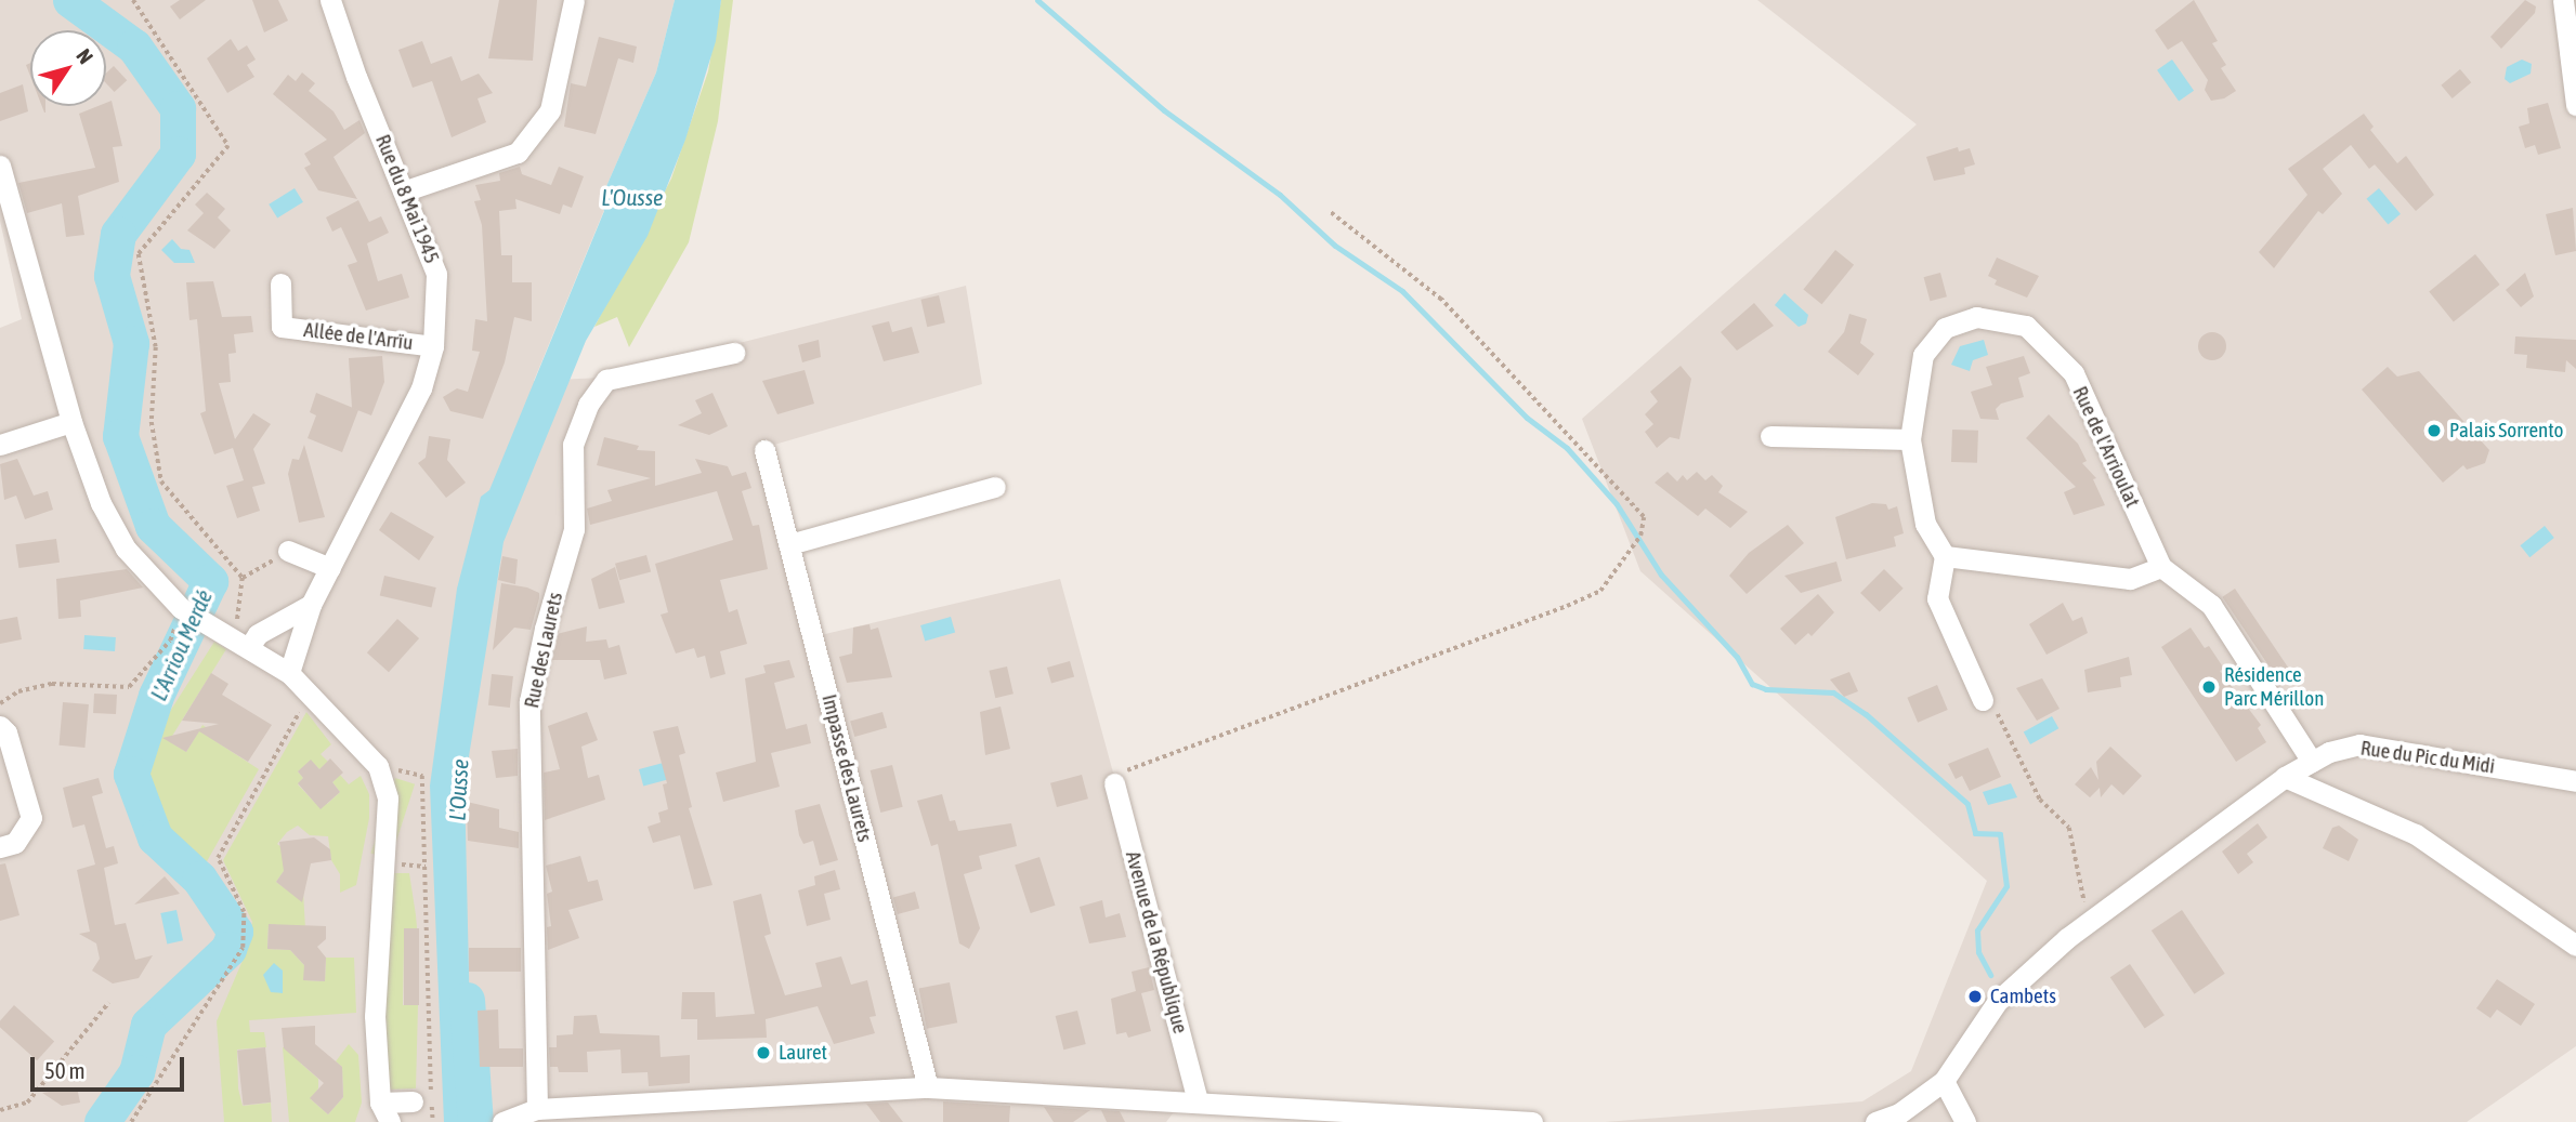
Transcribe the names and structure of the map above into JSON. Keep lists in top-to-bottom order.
{
  "streets": {
    "street": [
      "Rue du 8 Mai 1945",
      "Allée de l'Arrïu",
      "Rue de l'Arrioulat",
      "Rue des Laurets",
      "Rue du Pic du Midi",
      "Impasse des Laurets",
      "Avenue de la République"
    ]
  },
  "crossings": [
    ["Rue du 8 Mai 1945", "Allée de l'Arrïu"]
  ],
  "water": ["L'Ousse", "L'Arriou Merdé"],
  "places": [
    "Palais Sorrento",
    "Résidence Parc Mérillon",
    "Cambets",
    "Lauret"
  ],
  "scale_bar": "50 m",
  "north": "top right"
}
